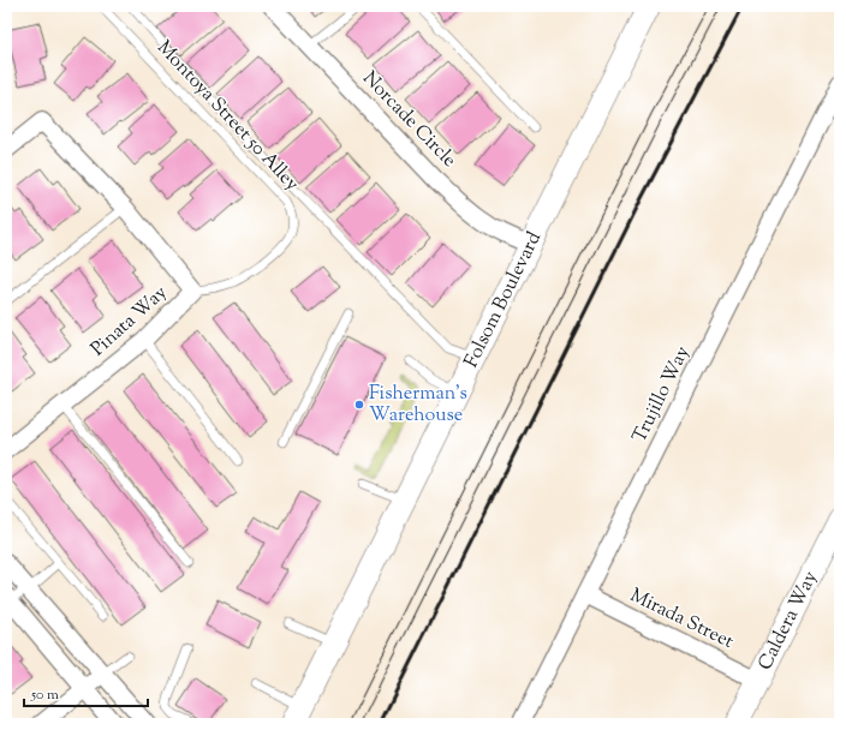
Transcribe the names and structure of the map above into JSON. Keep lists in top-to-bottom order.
{
  "streets": {
    "main road": ["Folsom Boulevard", "Caldera Way"],
    "street": [
      "Norcade Circle",
      "Pinata Way",
      "Trujillo Way",
      "Mirada Street"
    ],
    "lane": ["Montoya Street 50 Alley"]
  },
  "crossings": [
    ["Montoya Street 50 Alley", "Pinata Way"],
    ["Norcade Circle", "Folsom Boulevard"],
    ["Trujillo Way", "Mirada Street"],
    ["Mirada Street", "Caldera Way"]
  ],
  "places": ["Fisherman's Warehouse"],
  "scale_bar": "50 m"
}
